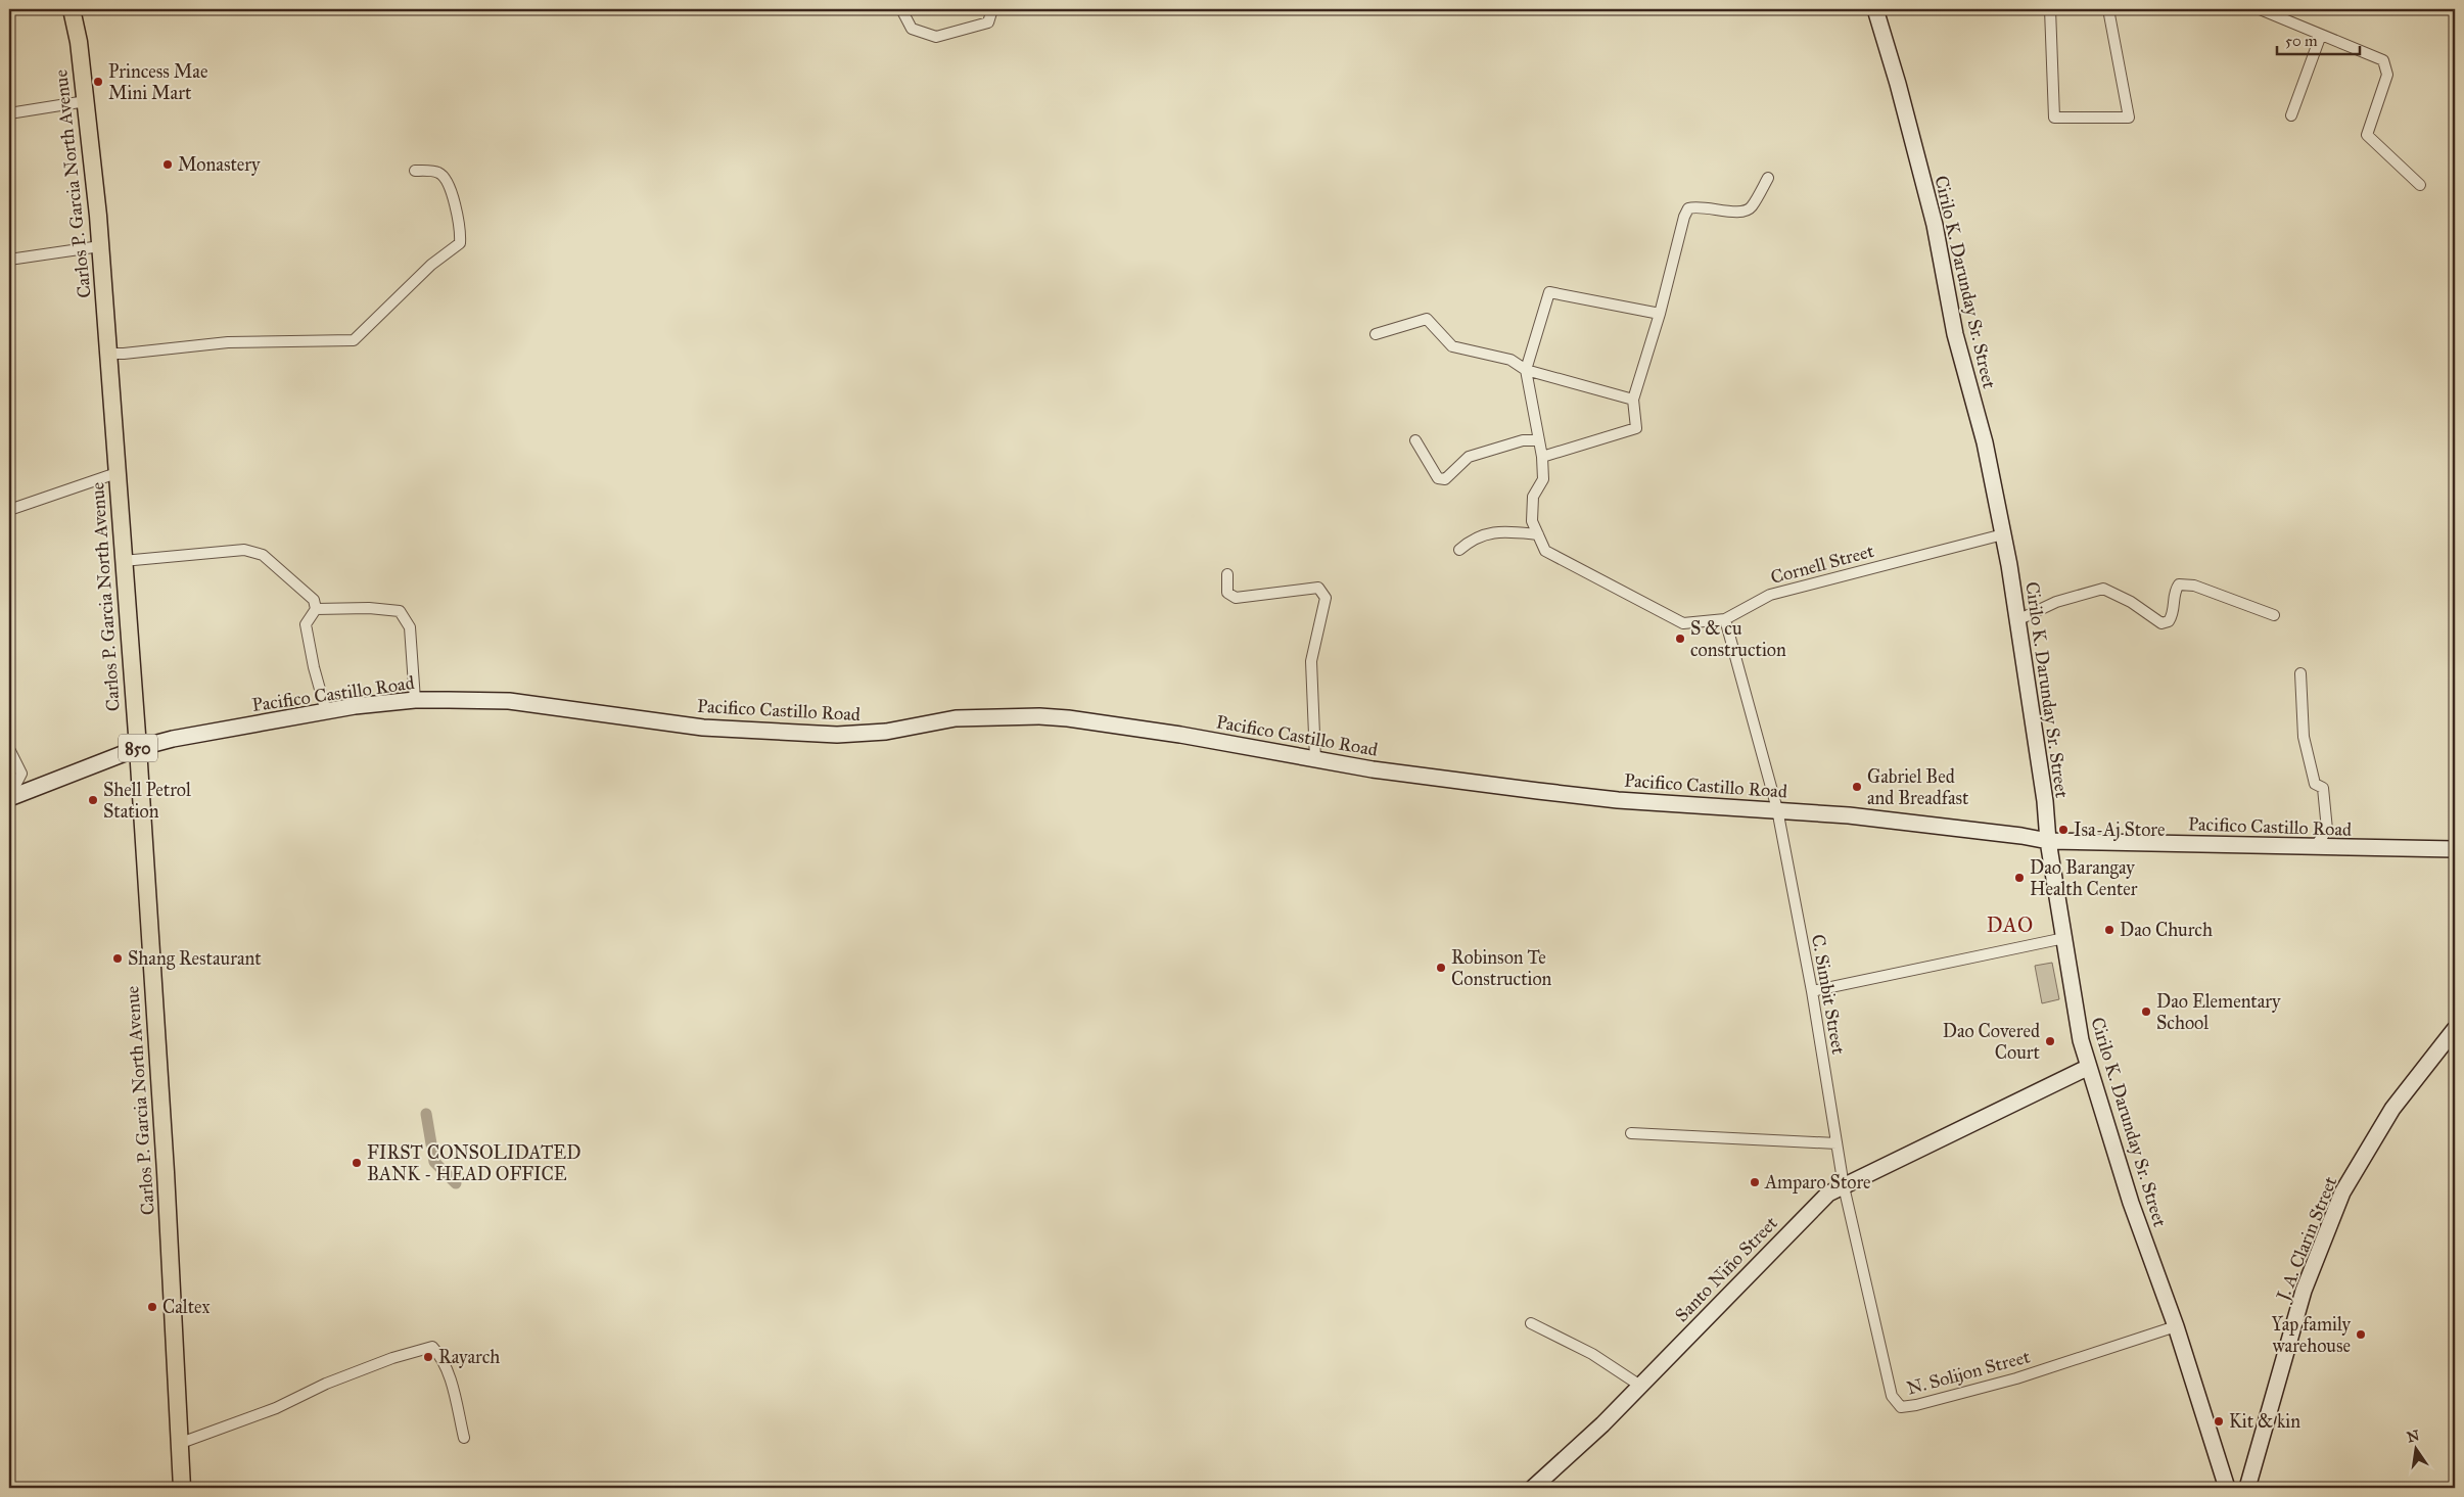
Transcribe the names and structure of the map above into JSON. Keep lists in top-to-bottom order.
{
  "streets": {
    "main road": [
      "Carlos P. Garcia North Avenue",
      "Cirilo K. Darunday Sr. Street",
      "Pacifico Castillo Road",
      "850",
      "J. A. Clarin Street",
      "Santo Niño Street"
    ],
    "street": ["Cornell Street", "C. Simbit Street", "N. Solijon Street"]
  },
  "crossings": [
    ["Carlos P. Garcia North Avenue", "Pacifico Castillo Road"],
    ["Cirilo K. Darunday Sr. Street", "Cornell Street"],
    ["Cirilo K. Darunday Sr. Street", "Pacifico Castillo Road"],
    ["Cirilo K. Darunday Sr. Street", "Santo Niño Street"],
    ["Cirilo K. Darunday Sr. Street", "N. Solijon Street"],
    ["Pacifico Castillo Road", "C. Simbit Street"],
    ["C. Simbit Street", "Santo Niño Street"],
    ["C. Simbit Street", "N. Solijon Street"],
    ["Santo Niño Street", "N. Solijon Street"]
  ],
  "districts": ["DAO"],
  "places": [
    "Princess Mae Mini Mart",
    "Monastery",
    "S & cu construction",
    "Gabriel Bed and Breadfast",
    "Shell Petrol Station",
    "Isa-Aj Store",
    "Dao Barangay Health Center",
    "Dao Church",
    "Shang Restaurant",
    "Robinson Te Construction",
    "Dao Elementary School",
    "Dao Covered Court",
    "FIRST CONSOLIDATED BANK - HEAD OFFICE",
    "Amparo Store",
    "Caltex",
    "Yap family warehouse",
    "Rayarch",
    "Kit & kin"
  ],
  "scale_bar": "50 m",
  "north": "top"
}
